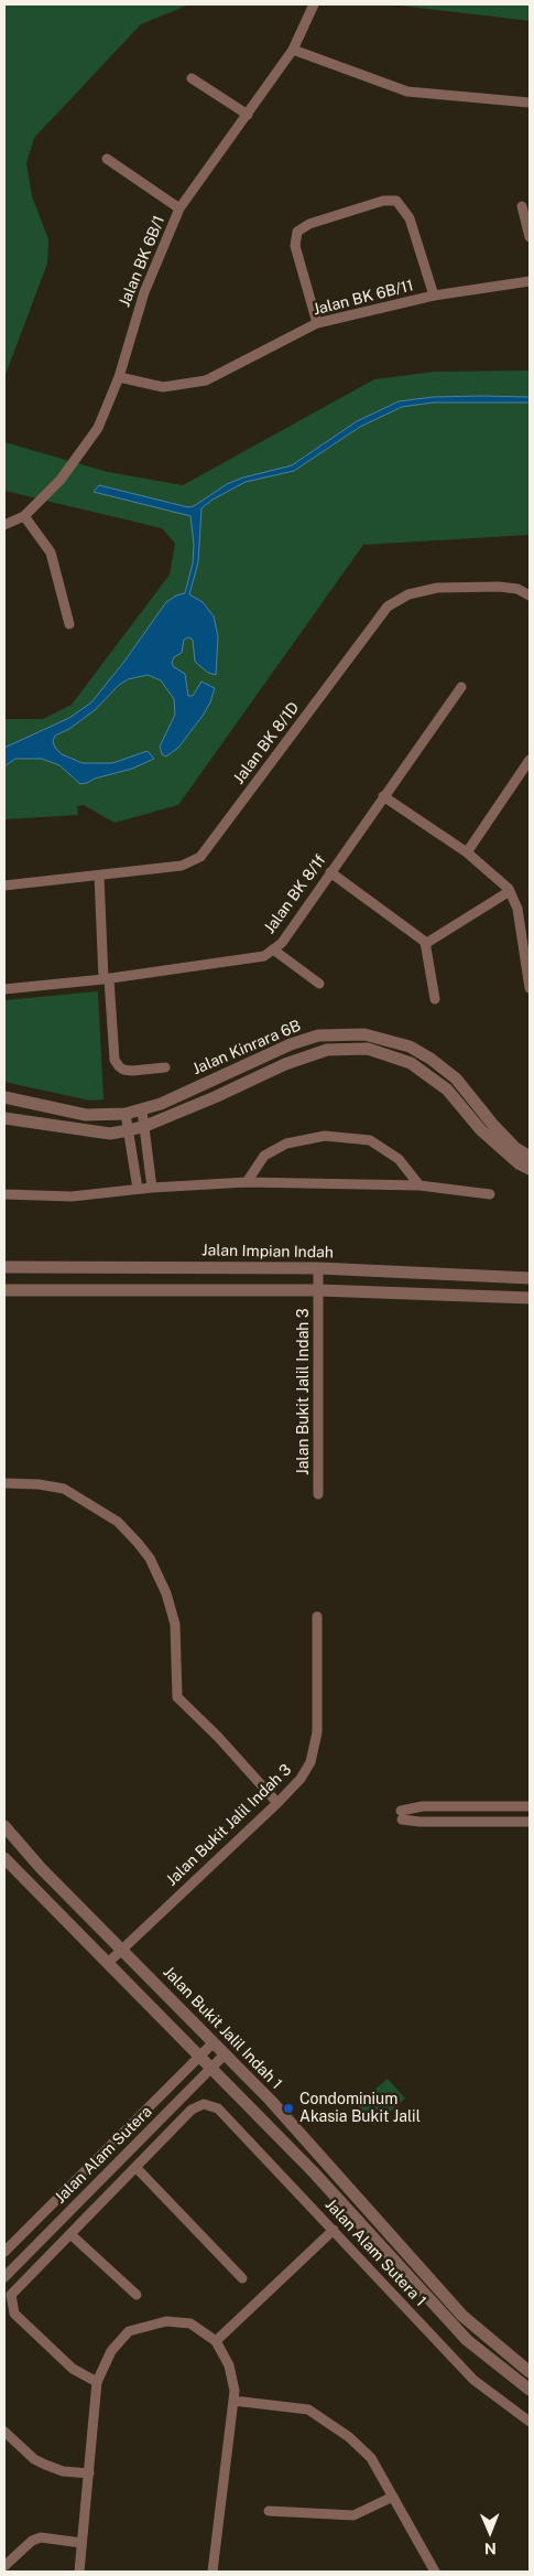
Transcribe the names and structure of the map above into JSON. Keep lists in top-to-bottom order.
{
  "streets": {
    "street": [
      "Jalan BK 6B/1",
      "Jalan BK 6B/11",
      "Jalan BK 8/1D",
      "Jalan BK 8/1f",
      "Jalan Kinrara 6B",
      "Jalan Impian Indah",
      "Jalan Bukit Jalil Indah 3",
      "Jalan Bukit Jalil Indah 1",
      "Jalan Alam Sutera",
      "Jalan Alam Sutera 1"
    ]
  },
  "crossings": [
    ["Jalan BK 6B/1", "Jalan BK 6B/11"],
    ["Jalan Impian Indah", "Jalan Bukit Jalil Indah 3"],
    ["Jalan Bukit Jalil Indah 3", "Jalan Bukit Jalil Indah 1"],
    ["Jalan Bukit Jalil Indah 1", "Jalan Alam Sutera"]
  ],
  "places": ["Condominium Akasia Bukit Jalil"],
  "north": "bottom"
}
